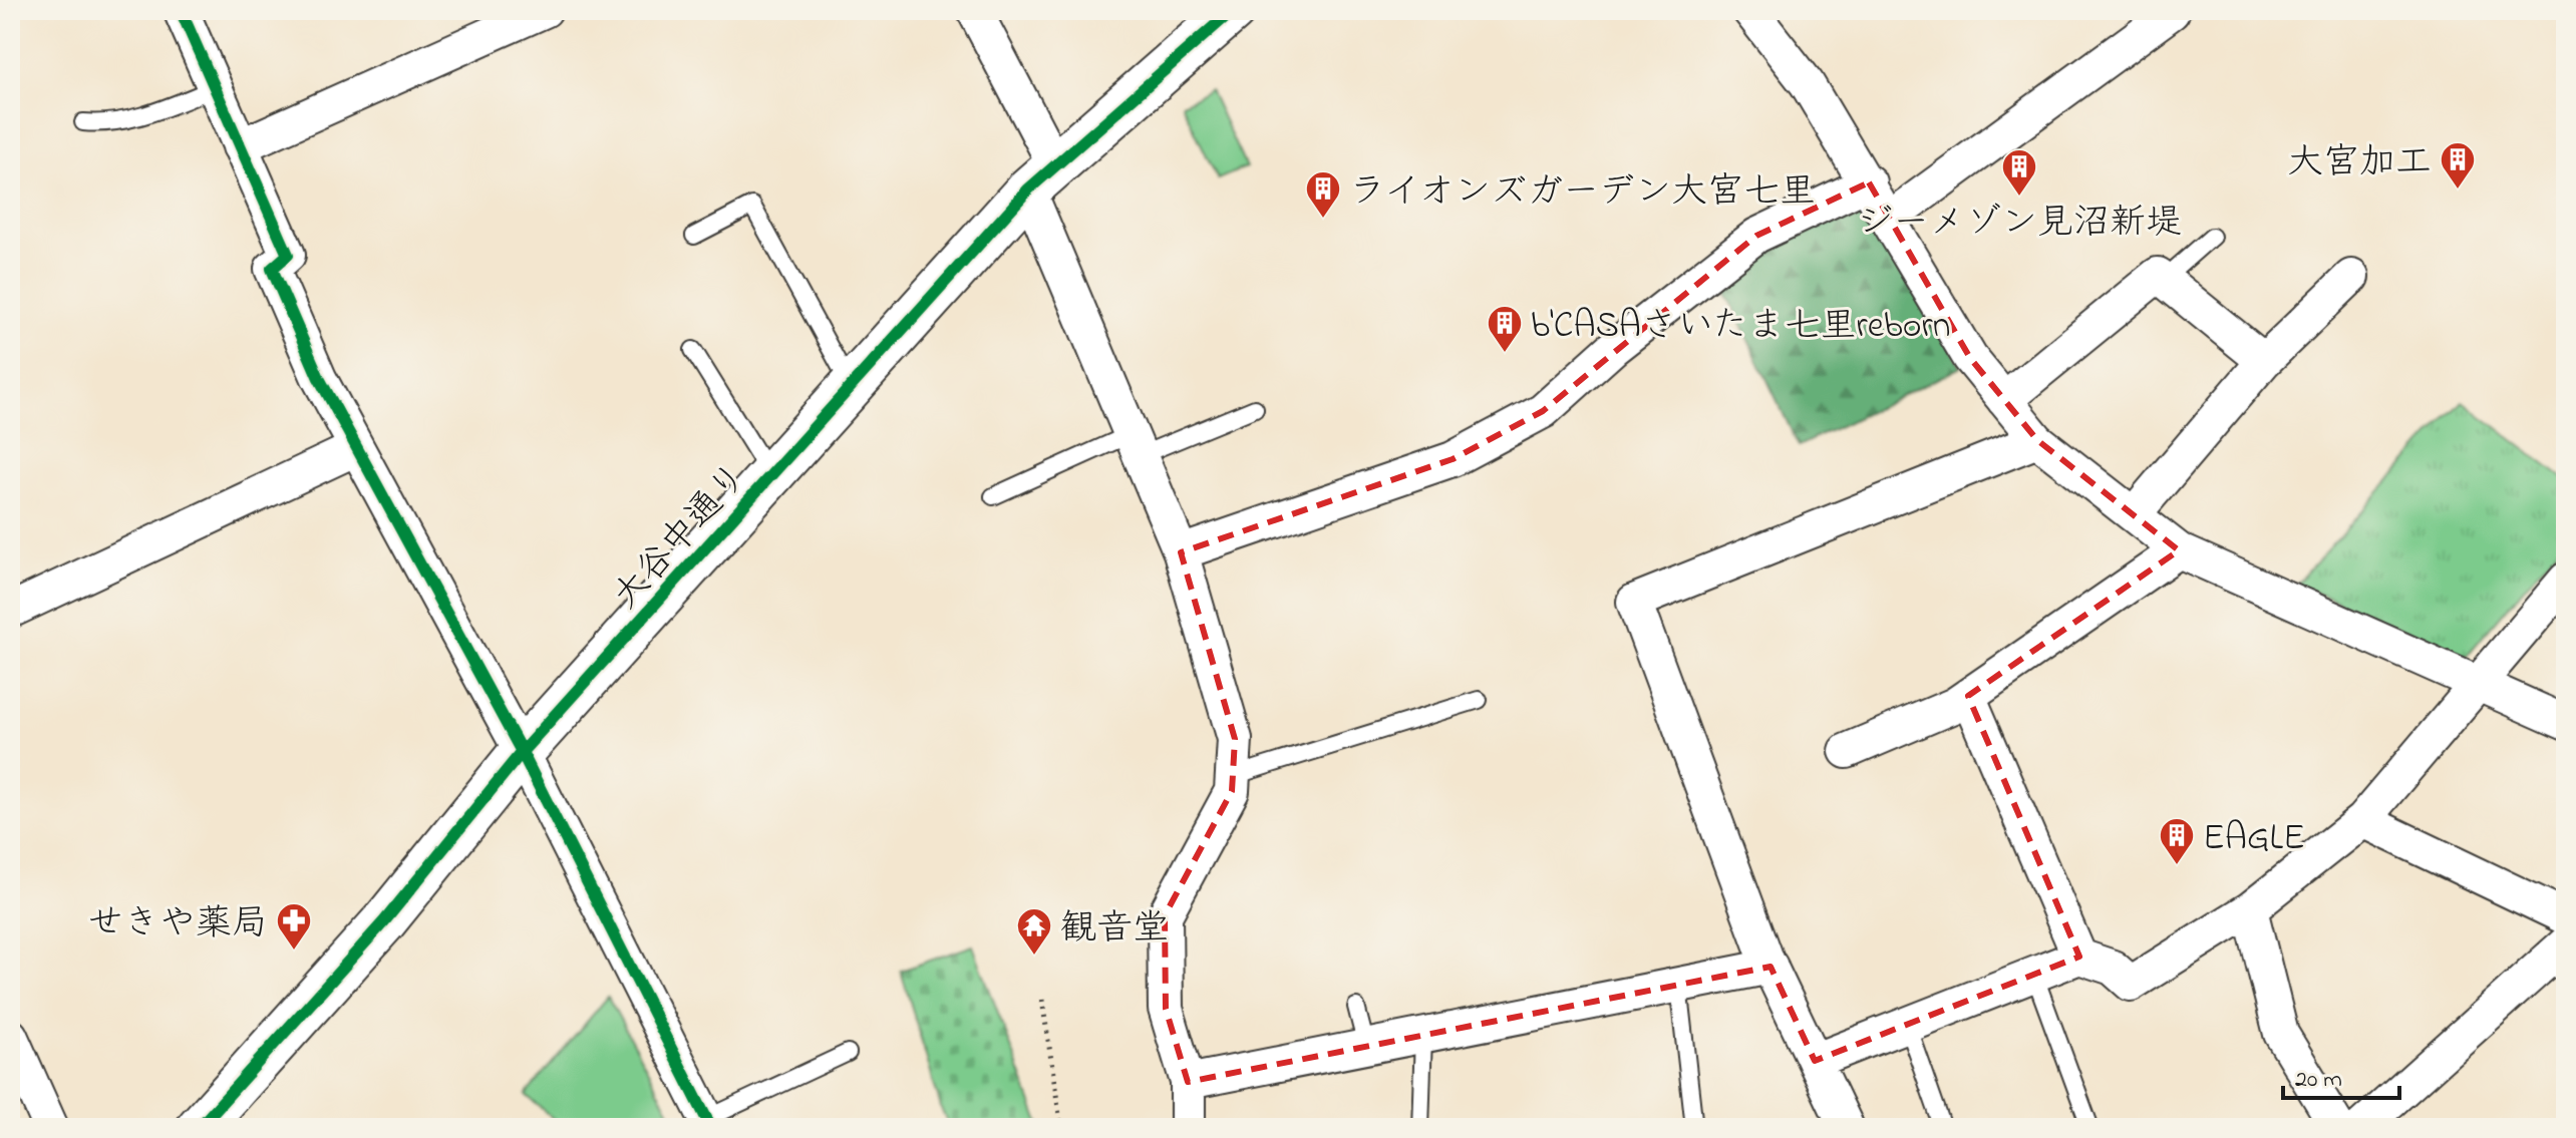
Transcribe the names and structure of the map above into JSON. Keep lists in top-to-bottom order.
{
  "streets": {
    "street": ["大谷中通り"]
  },
  "places": {
    "building": [
      "大宮加工",
      "ジーメゾン見沼新堤",
      "ライオンズガーデン大宮七里",
      "b'CASAさいたま七里reborn",
      "EAGLE"
    ],
    "pharmacy": ["せきや薬局"],
    "temple": ["観音堂"]
  },
  "scale_bar": "20 m"
}
